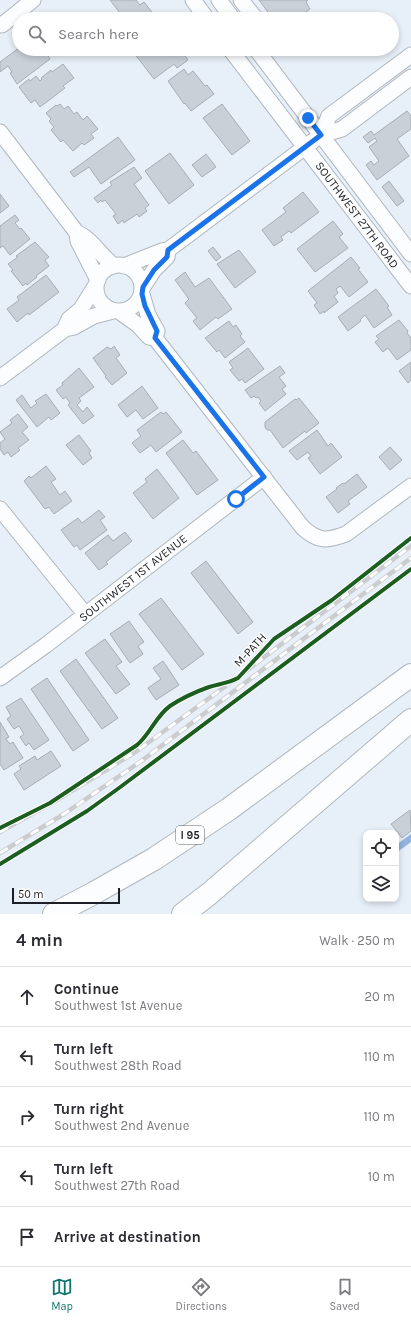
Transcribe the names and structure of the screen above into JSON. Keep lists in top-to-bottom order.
{
  "streets": {
    "highway": ["I 95"],
    "street": ["SOUTHWEST 27TH ROAD", "SOUTHWEST 1ST AVENUE"],
    "cycle path": ["M-PATH"]
  },
  "scale_bar": "50 m",
  "page": {
    "search": "Search here",
    "scale": "50 m",
    "heading": ["4 min", "Walk · 250 m"],
    "list": [
      ["Continue", "Southwest 1st Avenue", "20 m"],
      ["Turn left", "Southwest 28th Road", "110 m"],
      ["Turn right", "Southwest 2nd Avenue", "110 m"],
      ["Turn left", "Southwest 27th Road", "10 m"],
      "Arrive at destination"
    ],
    "nav": ["Map", "Directions", "Saved"]
  }
}
